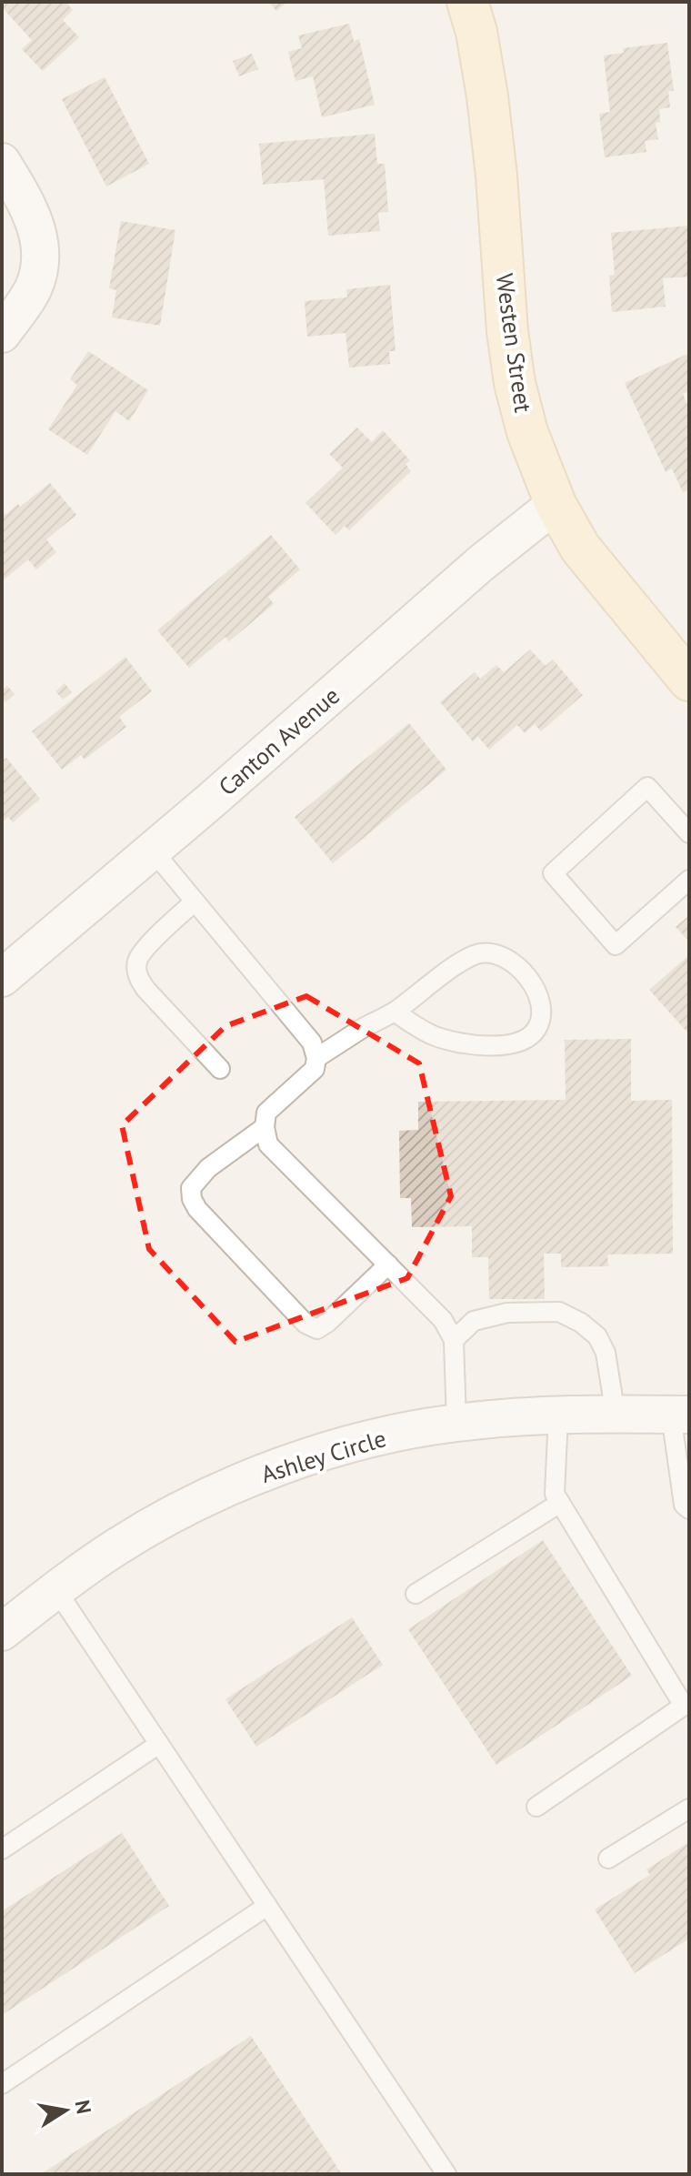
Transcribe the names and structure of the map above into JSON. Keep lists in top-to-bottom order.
{
  "streets": {
    "street": ["Westen Street", "Canton Avenue", "Ashley Circle"]
  },
  "crossings": [
    ["Westen Street", "Canton Avenue"]
  ],
  "north": "right"
}
